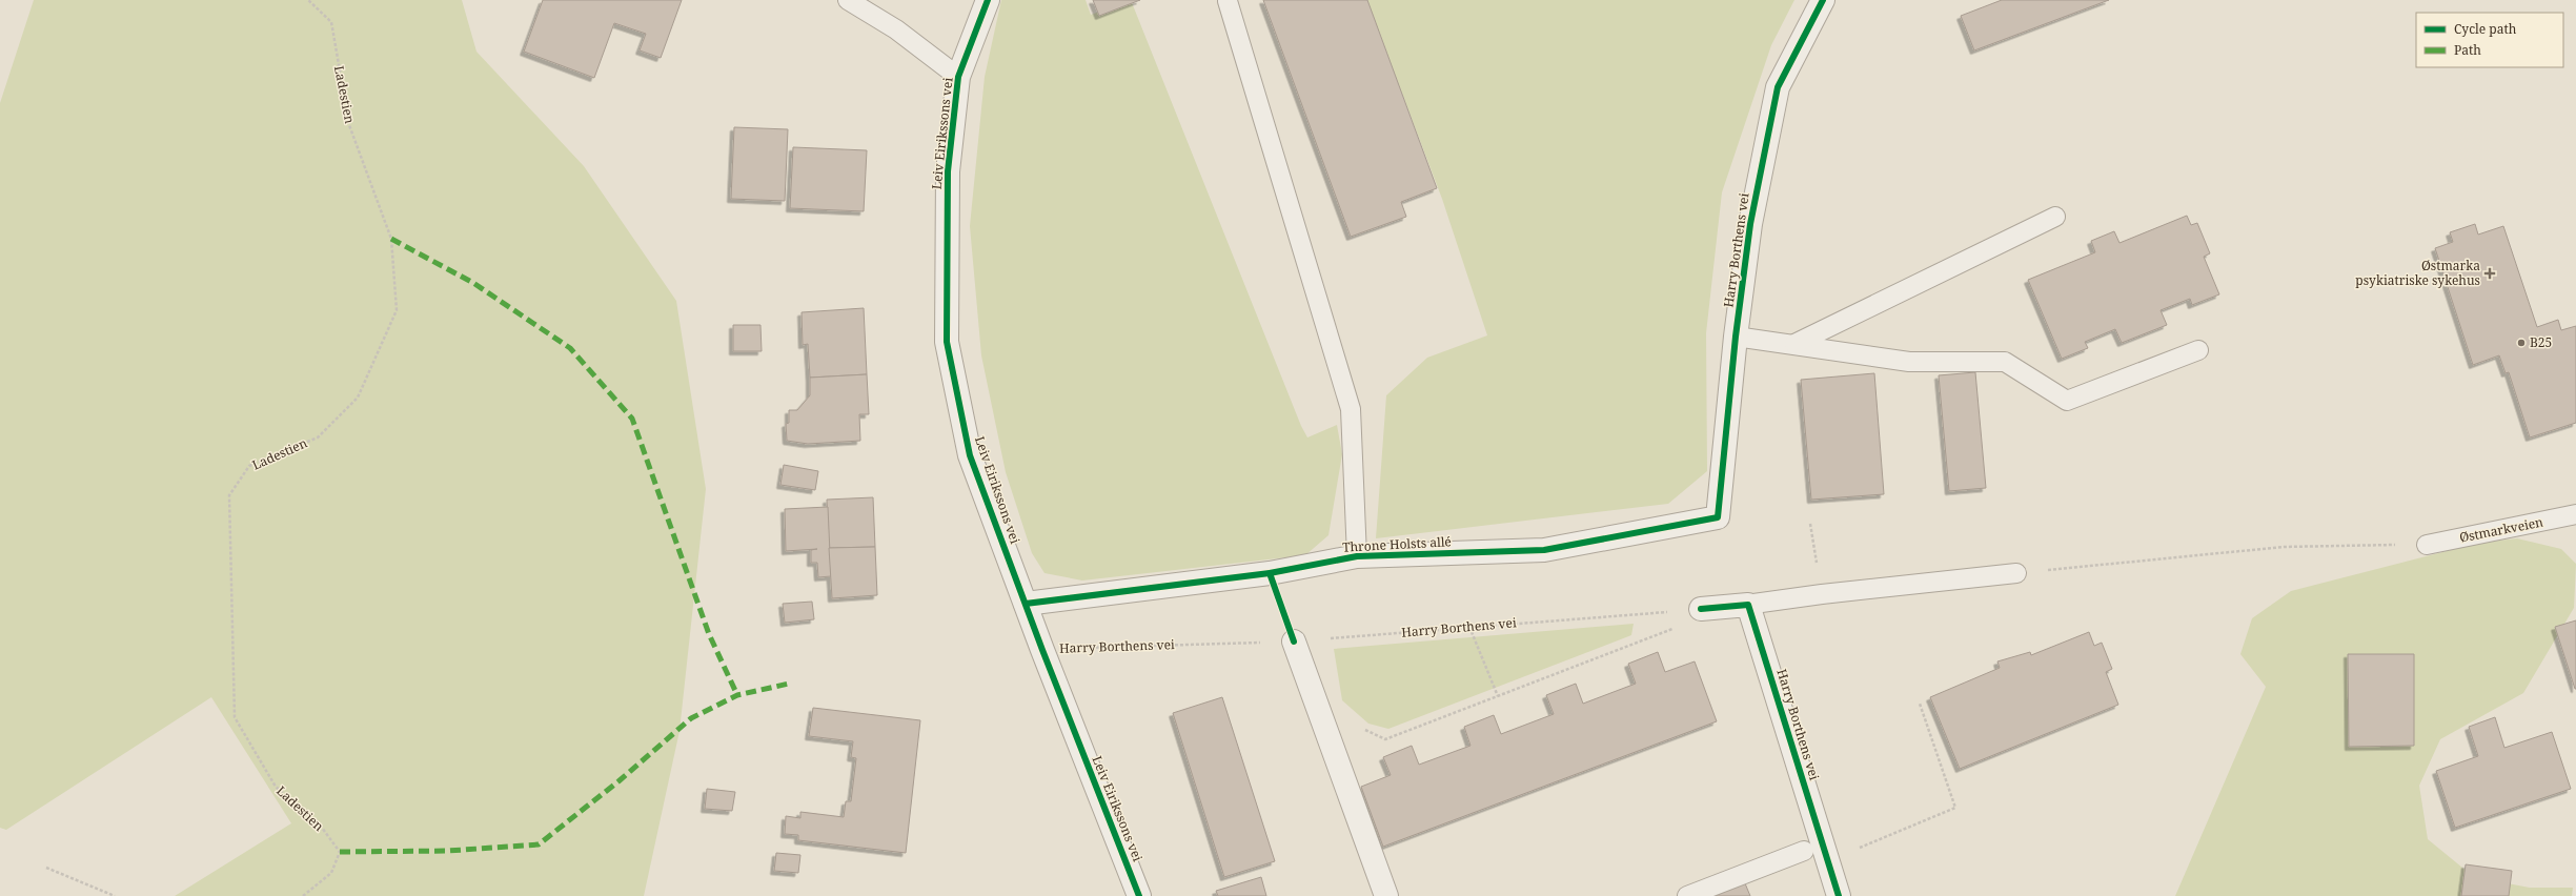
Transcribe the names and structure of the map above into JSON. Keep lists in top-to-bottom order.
{
  "streets": {
    "street": ["Leiv Eirikssons vei", "Harry Borthens vei", "Throne Holsts allé"],
    "lane": ["Østmarkveien"],
    "path": ["Ladestien"]
  },
  "crossings": [
    ["Leiv Eirikssons vei", "Harry Borthens vei"],
    ["Leiv Eirikssons vei", "Throne Holsts allé"],
    ["Harry Borthens vei", "Throne Holsts allé"]
  ],
  "places": {
    "health": ["Østmarka psykiatriske sykehus"],
    "other": ["B25"]
  },
  "legend": ["Cycle path", "Path"]
}
